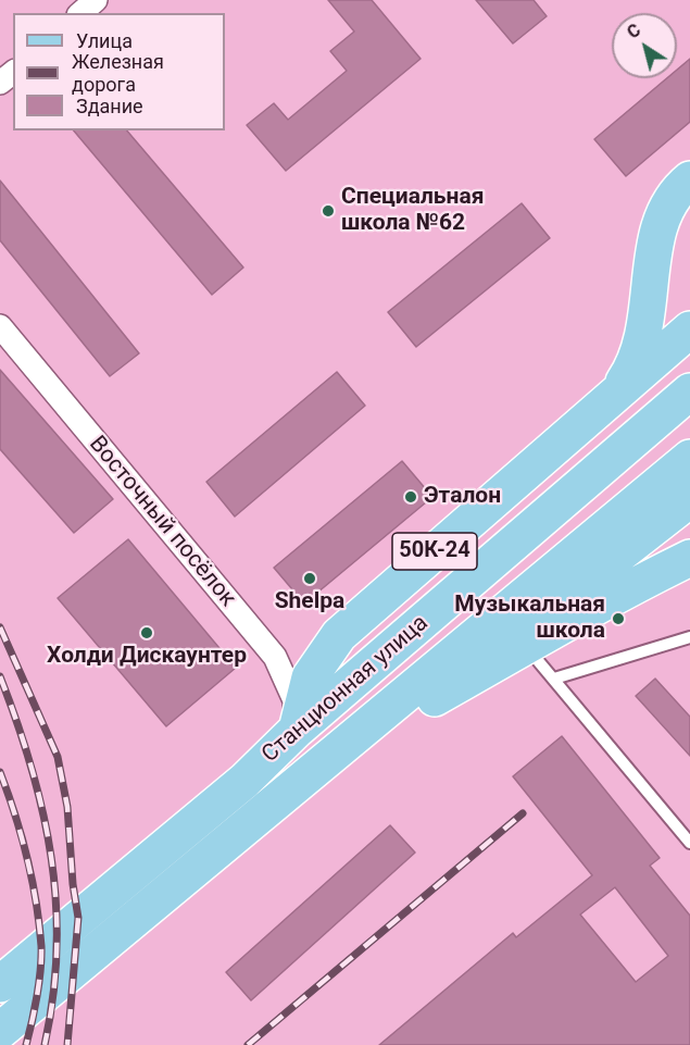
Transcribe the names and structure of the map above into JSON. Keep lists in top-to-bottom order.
{
  "streets": {
    "main road": ["50К-24", "Станционная улица"],
    "street": ["Восточный посёлок"]
  },
  "crossings": [
    ["Восточный посёлок", "50К-24"],
    ["Восточный посёлок", "Станционная улица"],
    ["50К-24", "Станционная улица"]
  ],
  "places": [
    "Специальная школа №62",
    "Эталон",
    "Shelpa",
    "Музыкальная школа",
    "Холди Дискаунтер"
  ],
  "legend": ["Улица", "Железная дорога", "Здание"],
  "north": "top left"
}
